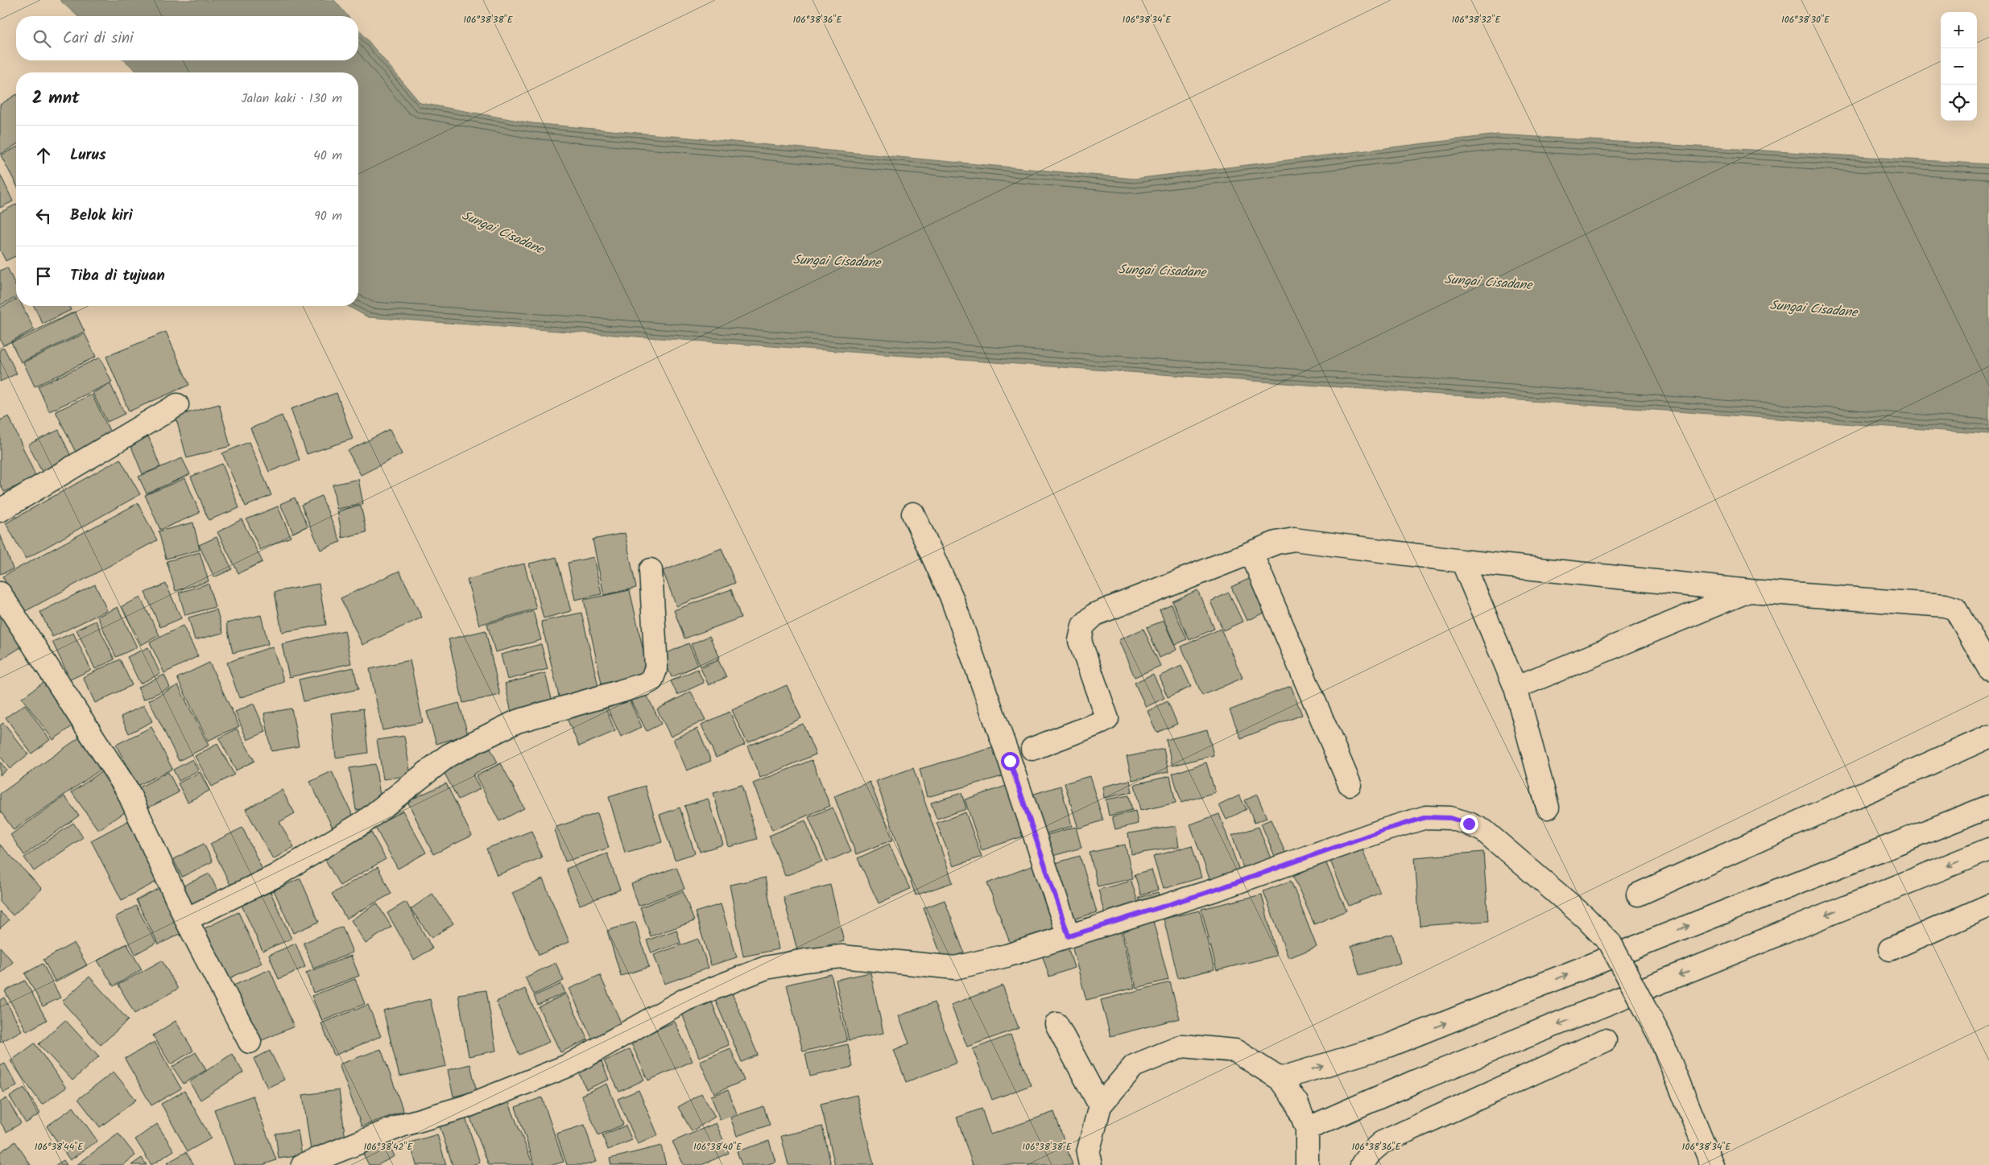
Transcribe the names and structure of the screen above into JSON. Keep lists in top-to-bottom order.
{
  "water": ["Sungai Cisadane"],
  "page": {
    "map_buttons": ["+", "−"],
    "search": "Cari di sini",
    "heading": ["2 mnt", "Jalan kaki · 130 m"],
    "list": [
      ["Lurus", "40 m"],
      ["Belok kiri", "90 m"],
      "Tiba di tujuan"
    ]
  },
  "coordinates": [
    "106°38'38\"E",
    "106°38'34\"E",
    "106°38'32\"E",
    "106°38'36\"E",
    "106°38'30\"E",
    "106°38'44\"E",
    "106°38'42\"E",
    "106°38'40\"E"
  ]
}
